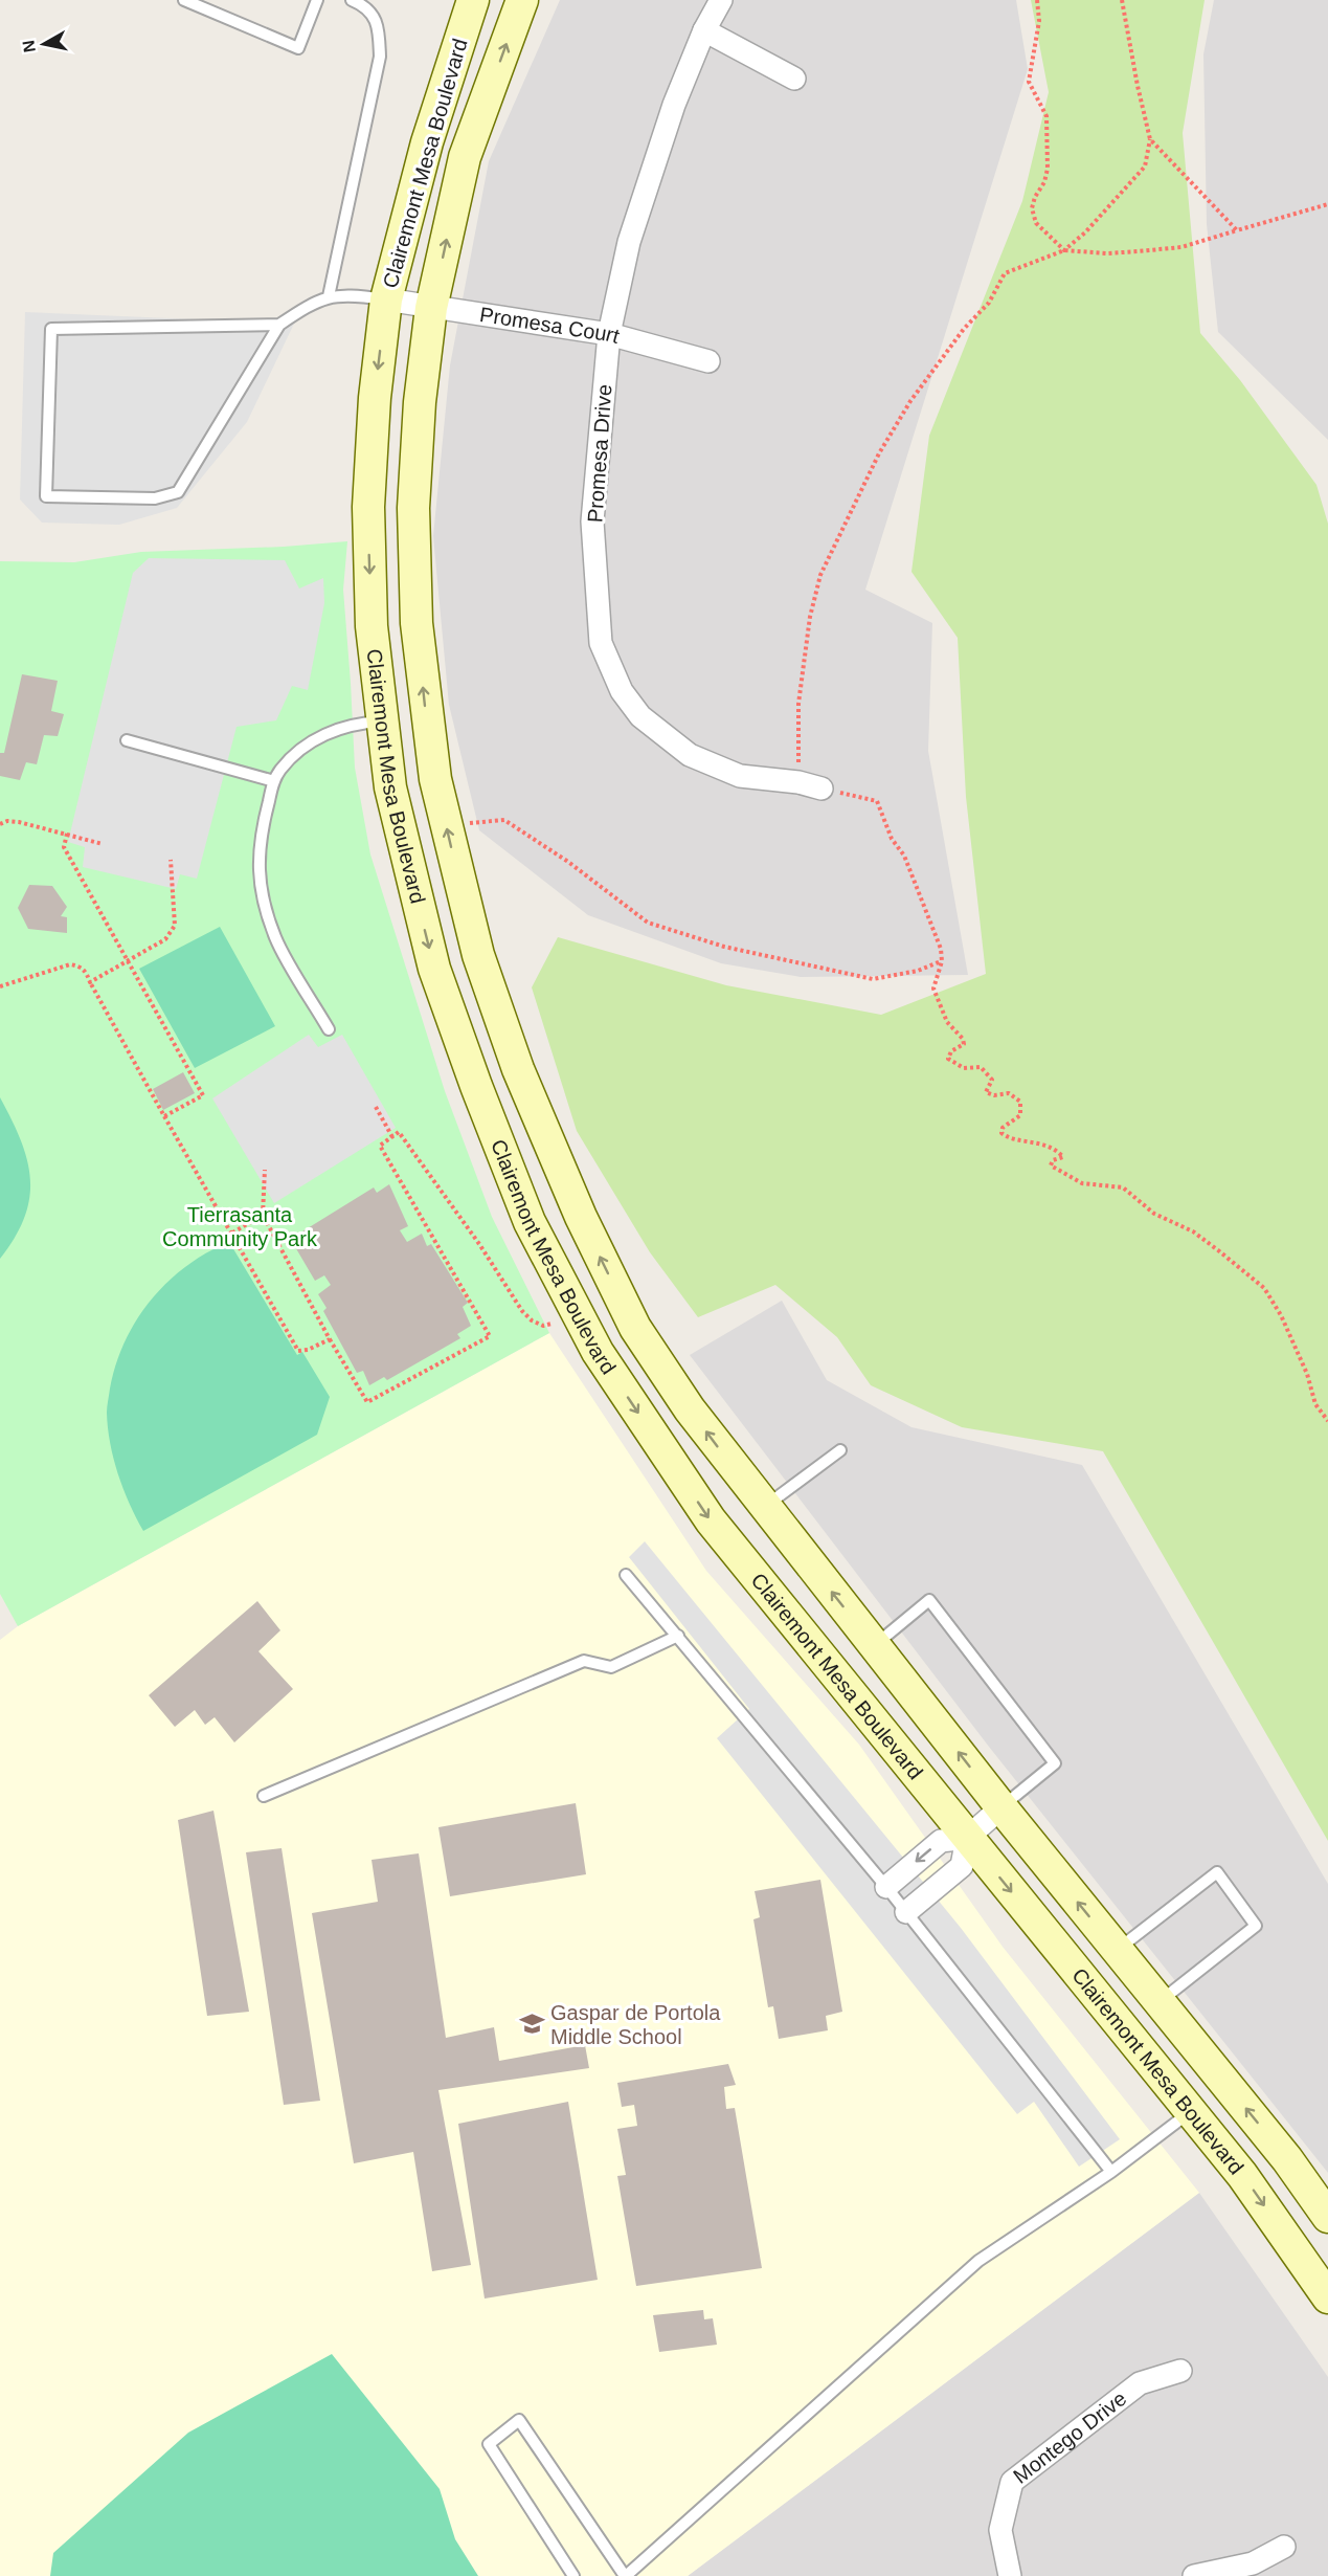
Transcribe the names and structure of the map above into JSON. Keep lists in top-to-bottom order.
{
  "streets": {
    "main road": ["Clairemont Mesa Boulevard"],
    "street": ["Promesa Court", "Promesa Drive", "Montego Drive"]
  },
  "crossings": [
    ["Clairemont Mesa Boulevard", "Promesa Court"],
    ["Promesa Court", "Promesa Drive"]
  ],
  "parks": ["Tierrasanta Community Park"],
  "places": {
    "school or university": ["Gaspar de Portola Middle School"]
  },
  "north": "left"
}
